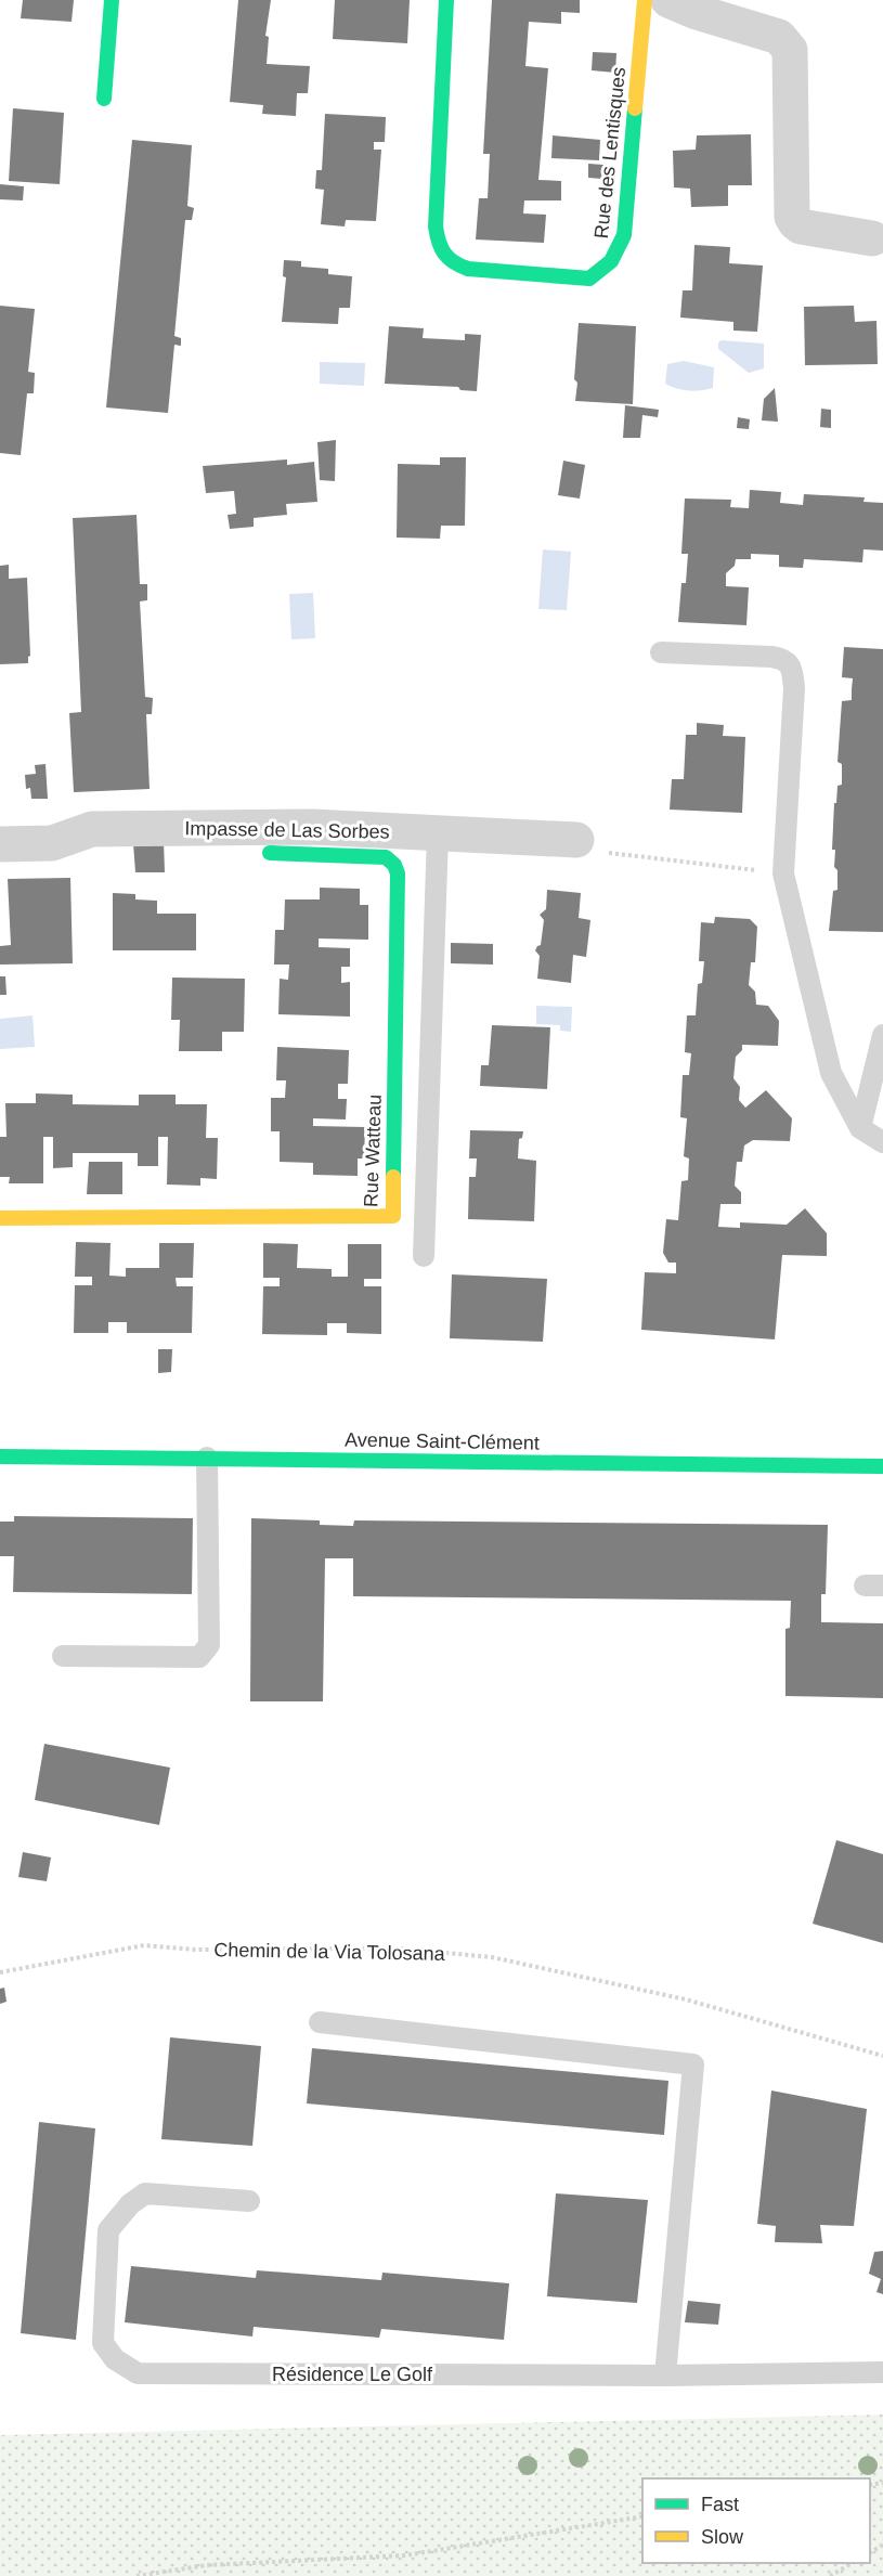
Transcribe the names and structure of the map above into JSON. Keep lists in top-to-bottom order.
{
  "streets": {
    "street": [
      "Rue des Lentisques",
      "Impasse de Las Sorbes",
      "Rue Watteau",
      "Avenue Saint-Clément"
    ],
    "lane": ["Résidence Le Golf"],
    "path": ["Chemin de la Via Tolosana"]
  },
  "legend": ["Fast", "Slow"]
}
